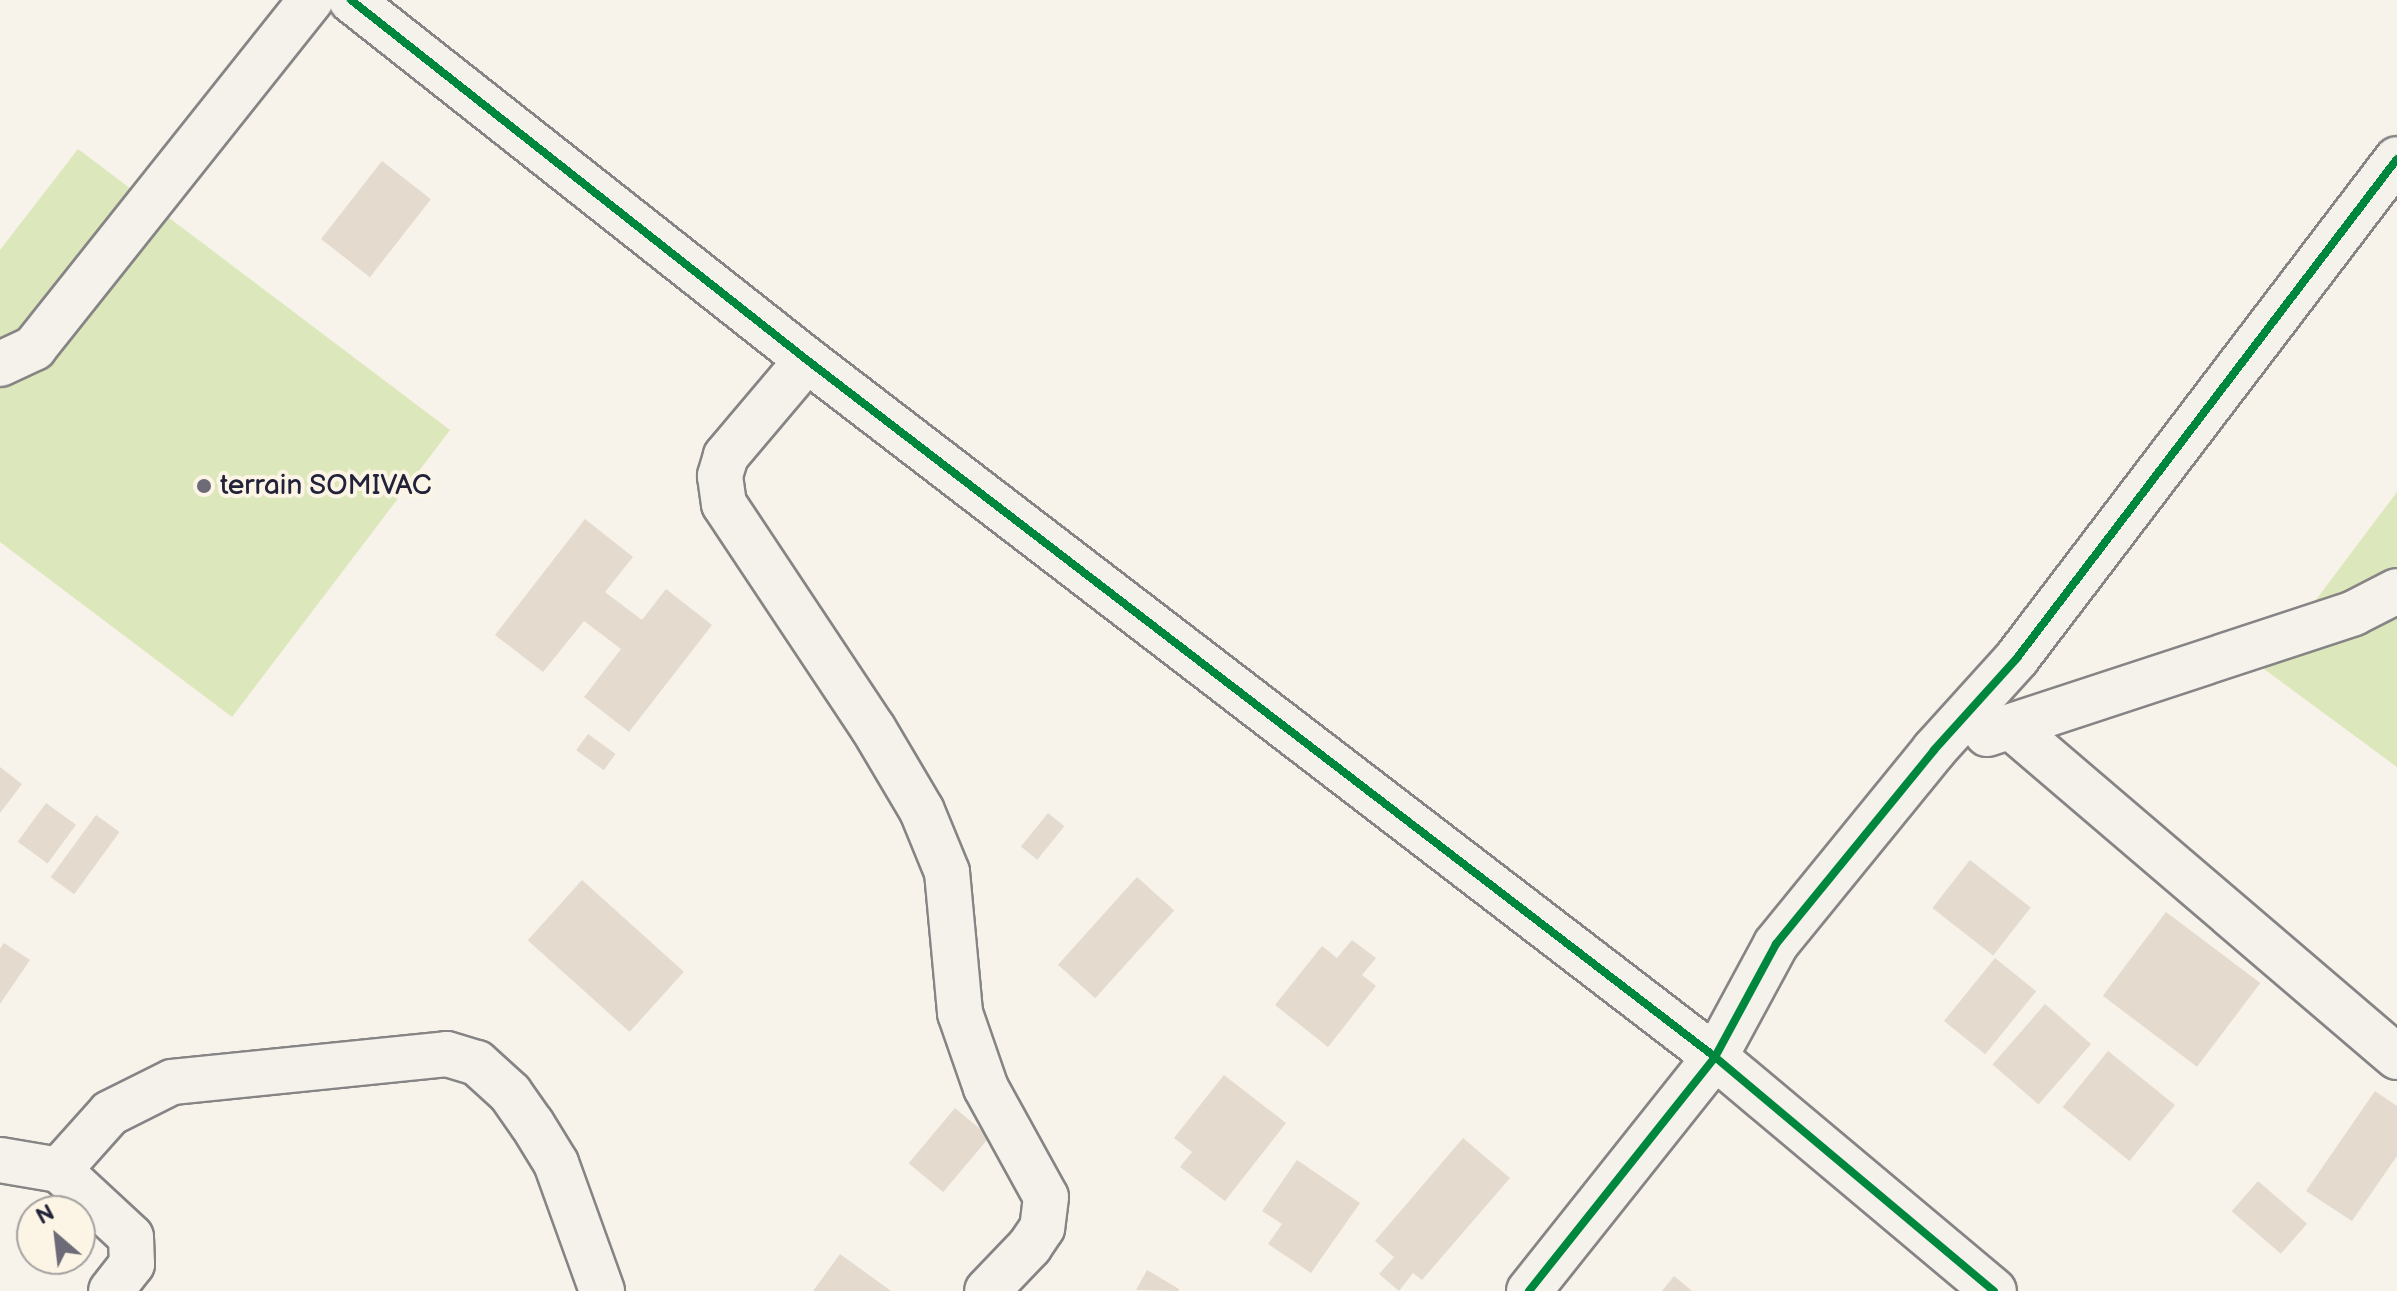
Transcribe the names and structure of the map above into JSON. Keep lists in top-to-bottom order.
{
  "places": ["terrain SOMIVAC"],
  "north": "top left"
}
